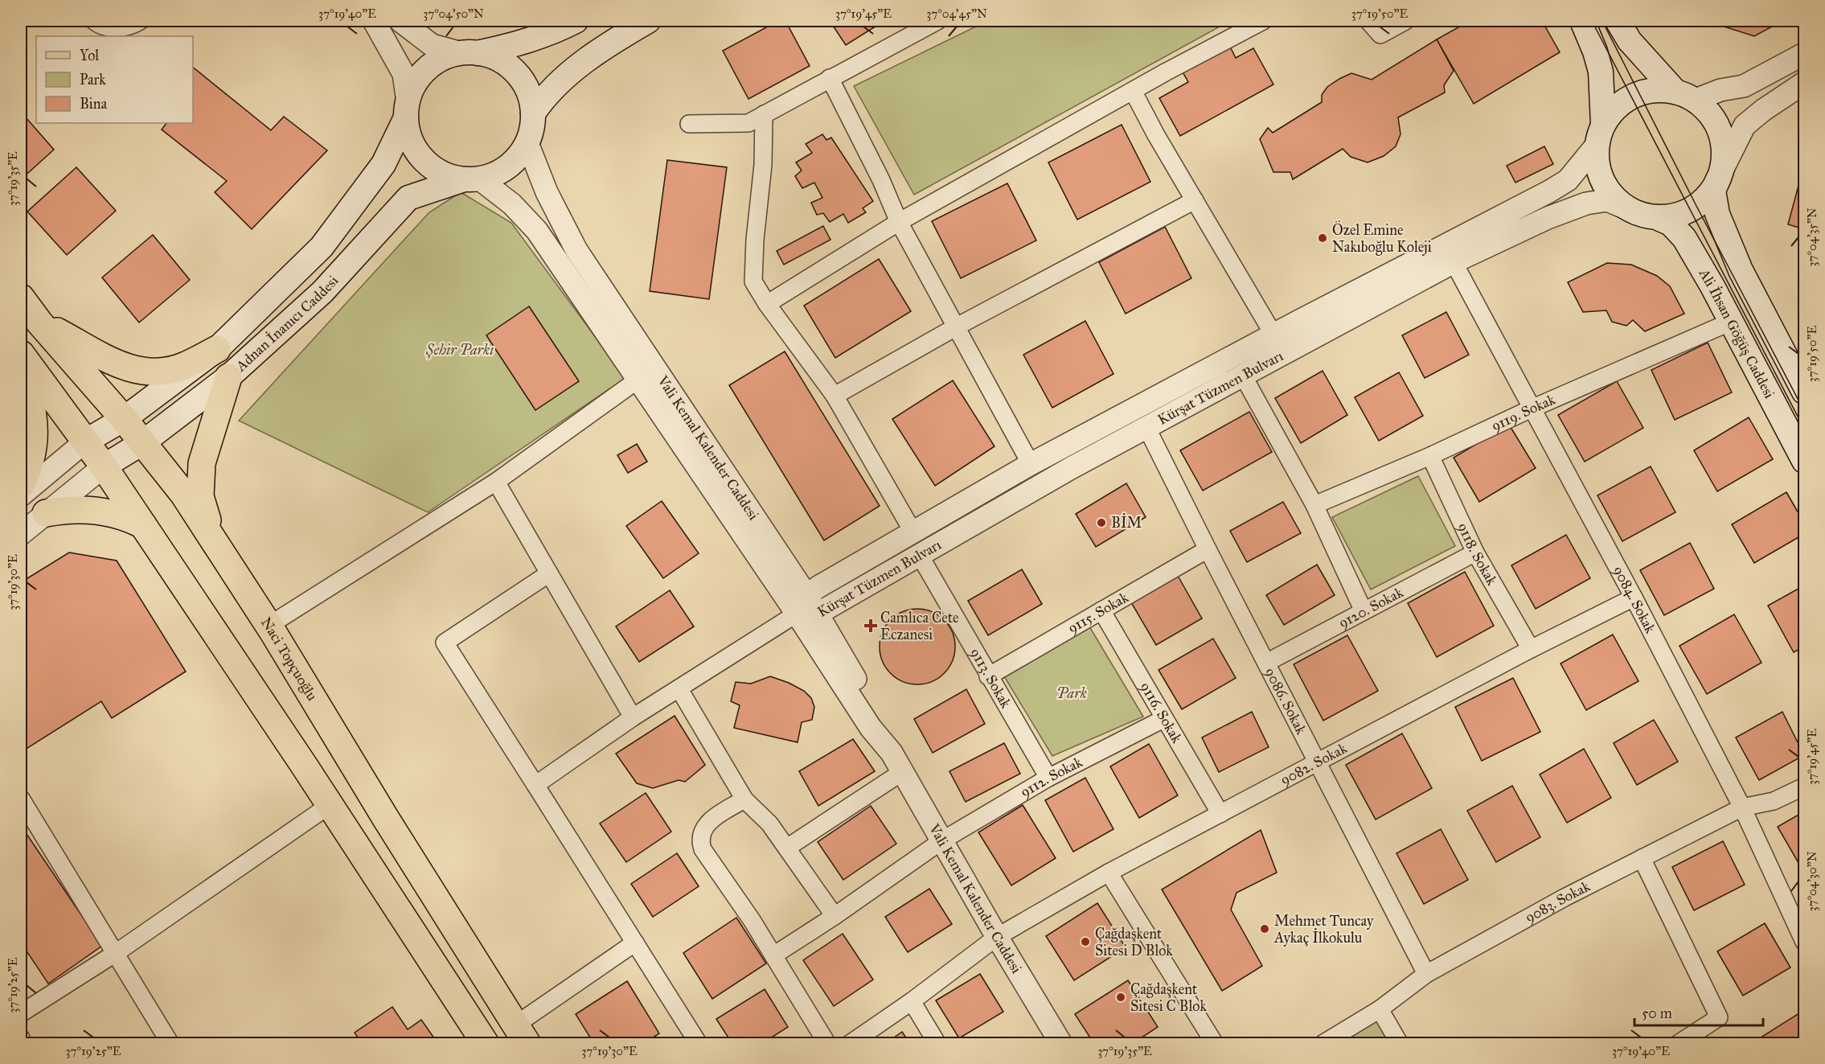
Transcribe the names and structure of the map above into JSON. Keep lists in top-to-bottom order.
{
  "streets": {
    "main road": ["Adnan İnanıcı Caddesi", "Ali İhsan Göğüş Caddesi", "Naci Topçuoğlu"],
    "street": [
      "Kürşat Tüzmen Bulvarı",
      "9119. Sokak",
      "Vali Kemal Kalender Caddesi",
      "9118. Sokak",
      "9084. Sokak",
      "9120. Sokak",
      "9115. Sokak",
      "9113. Sokak",
      "9086. Sokak",
      "9116. Sokak",
      "9082. Sokak",
      "9112. Sokak",
      "9083. Sokak"
    ]
  },
  "crossings": [
    ["Adnan İnanıcı Caddesi", "Vali Kemal Kalender Caddesi"],
    ["Adnan İnanıcı Caddesi", "Naci Topçuoğlu"],
    ["Ali İhsan Göğüş Caddesi", "Kürşat Tüzmen Bulvarı"],
    ["Ali İhsan Göğüş Caddesi", "9119. Sokak"],
    ["Kürşat Tüzmen Bulvarı", "Vali Kemal Kalender Caddesi"],
    ["Kürşat Tüzmen Bulvarı", "9084. Sokak"],
    ["Kürşat Tüzmen Bulvarı", "9113. Sokak"],
    ["Kürşat Tüzmen Bulvarı", "9086. Sokak"],
    ["9119. Sokak", "9118. Sokak"],
    ["9119. Sokak", "9084. Sokak"],
    ["Vali Kemal Kalender Caddesi", "9082. Sokak"],
    ["Vali Kemal Kalender Caddesi", "9112. Sokak"],
    ["9118. Sokak", "9120. Sokak"],
    ["9118. Sokak", "9082. Sokak"],
    ["9084. Sokak", "9082. Sokak"],
    ["9084. Sokak", "9083. Sokak"],
    ["9120. Sokak", "9086. Sokak"],
    ["9115. Sokak", "9113. Sokak"],
    ["9115. Sokak", "9086. Sokak"],
    ["9115. Sokak", "9116. Sokak"],
    ["9113. Sokak", "9112. Sokak"],
    ["9086. Sokak", "9082. Sokak"],
    ["9086. Sokak", "9083. Sokak"],
    ["9116. Sokak", "9082. Sokak"],
    ["9116. Sokak", "9112. Sokak"]
  ],
  "parks": ["Şehir Parkı", "Park"],
  "places": {
    "other": [
      "Özel Emine Nakıboğlu Koleji",
      "BİM",
      "Mehmet Tuncay Aykaç İlkokulu",
      "Çağdaşkent Sitesi D Blok",
      "Çağdaşkent Sitesi C Blok"
    ],
    "health": ["Camlıca Cete Eczanesi"]
  },
  "legend": ["Yol", "Park", "Bina"],
  "scale_bar": "50 m",
  "coordinates": [
    "37°19'40\"E",
    "37°04'50\"N",
    "37°19'45\"E",
    "37°04'45\"N",
    "37°19'50\"E",
    "37°19'35\"E",
    "37°04'35\"N",
    "37°19'30\"E",
    "37°04'30\"N",
    "37°19'25\"E"
  ]
}
